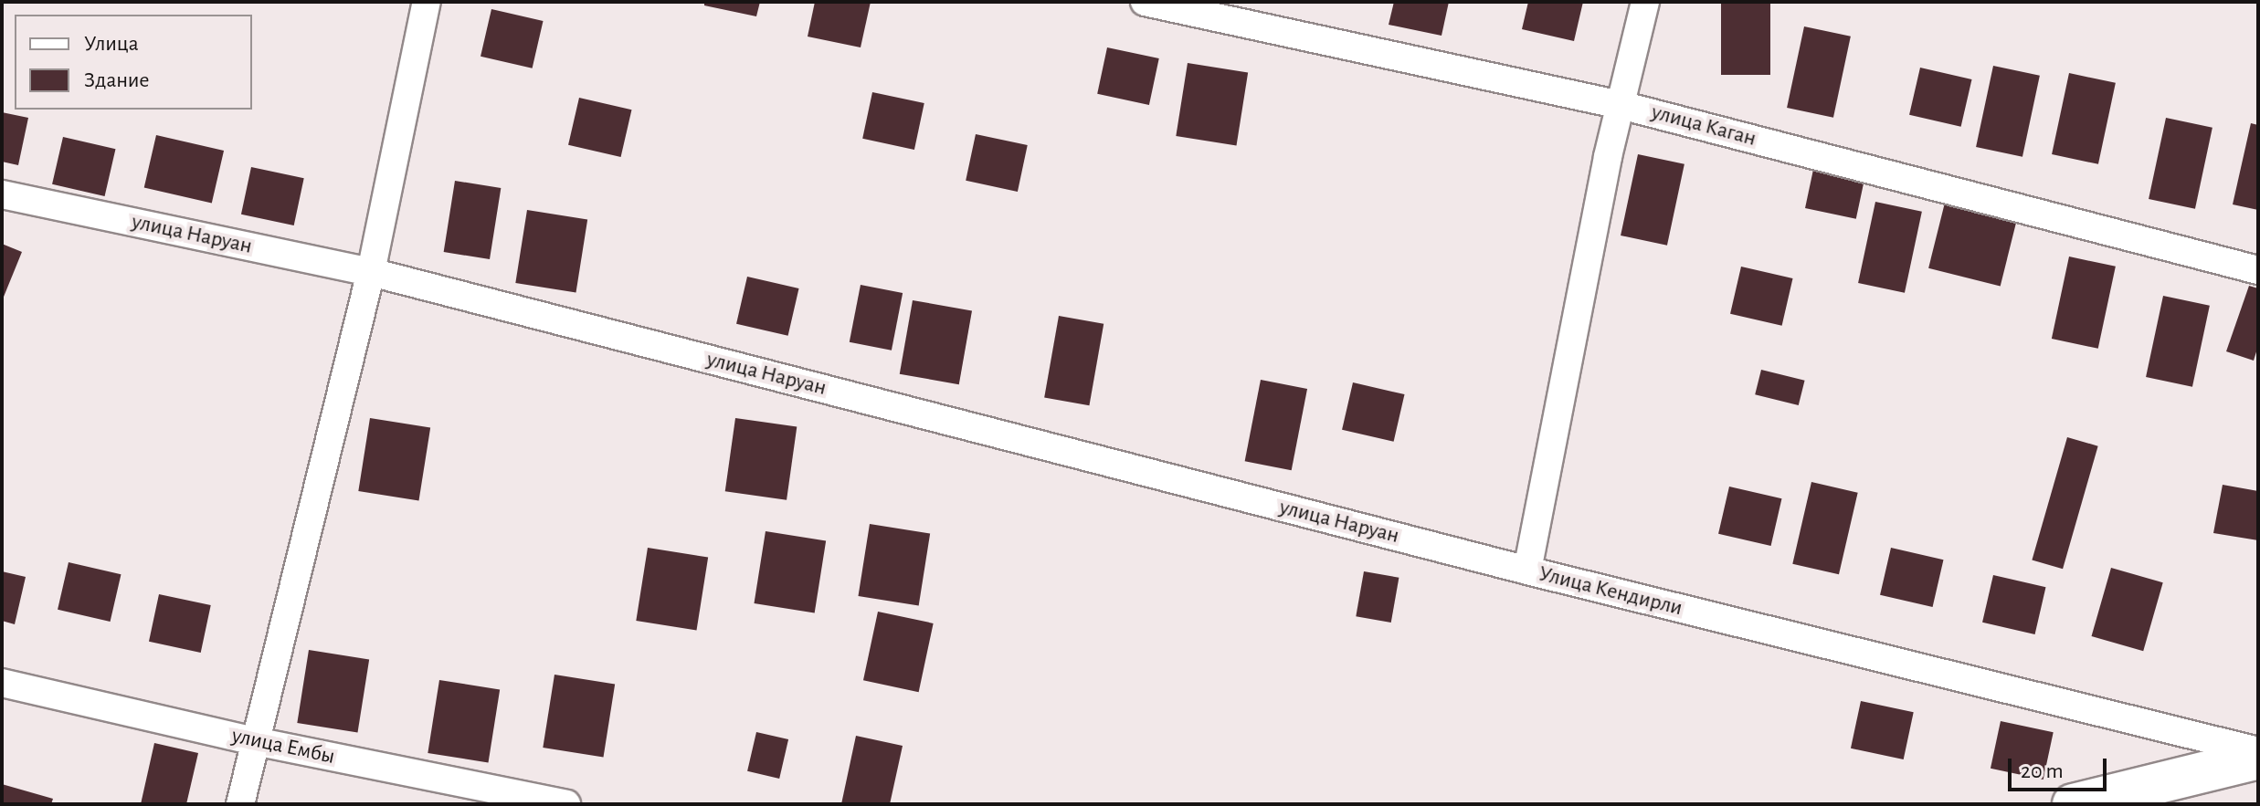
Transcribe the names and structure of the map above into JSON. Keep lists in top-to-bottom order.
{
  "streets": {
    "street": [
      "улица Каган",
      "улица Наруан",
      "Улица Кендирли",
      "улица Ембы"
    ]
  },
  "crossings": [
    ["улица Каган", "Улица Кендирли"],
    ["улица Наруан", "Улица Кендирли"]
  ],
  "legend": ["Улица", "Здание"],
  "scale_bar": "20 m"
}
